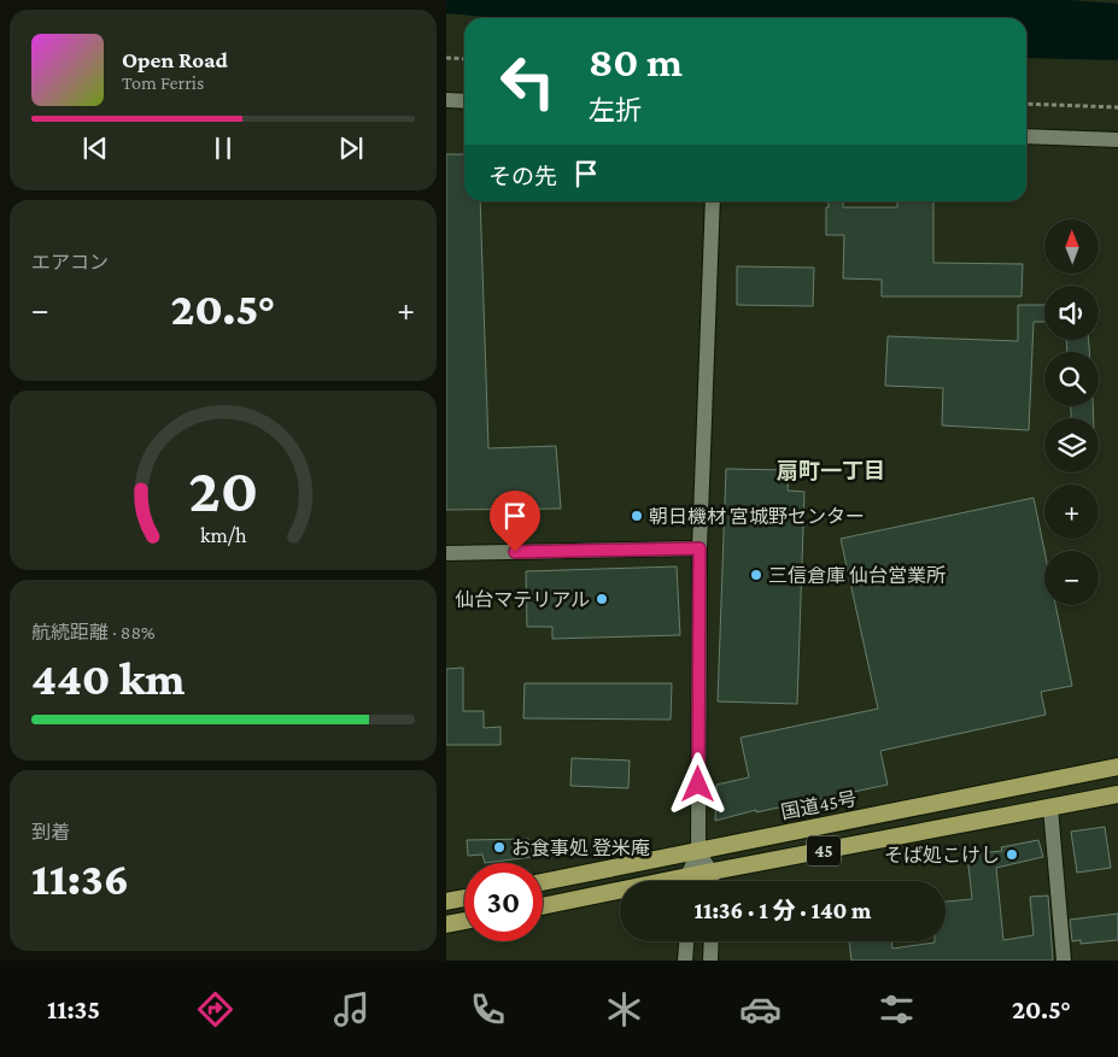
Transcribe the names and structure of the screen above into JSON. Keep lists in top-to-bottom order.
{
  "streets": {
    "highway": ["国道45号", "45"]
  },
  "districts": ["扇町一丁目"],
  "places": [
    "朝日機材 宮城野センター",
    "三信倉庫 仙台営業所",
    "仙台マテリアル",
    "お食事処 登米庵",
    "そば処こけし"
  ],
  "north": "top",
  "page": {
    "turn": ["80 m", "左折"],
    "song": ["Open Road", "Tom Ferris"],
    "then": "その先",
    "tile": [
      "エアコン",
      ["航続距離 · 88%", "440 km"],
      ["到着", "11:36"]
    ],
    "map_buttons": ["+", "−"],
    "heat": ["−", "20.5°", "+"],
    "limit": "30",
    "trip": "11:36 · 1 分 · 140 m",
    "tabs": ["11:35", "20.5°"],
    "gauge": ["20", "km/h"]
  }
}
